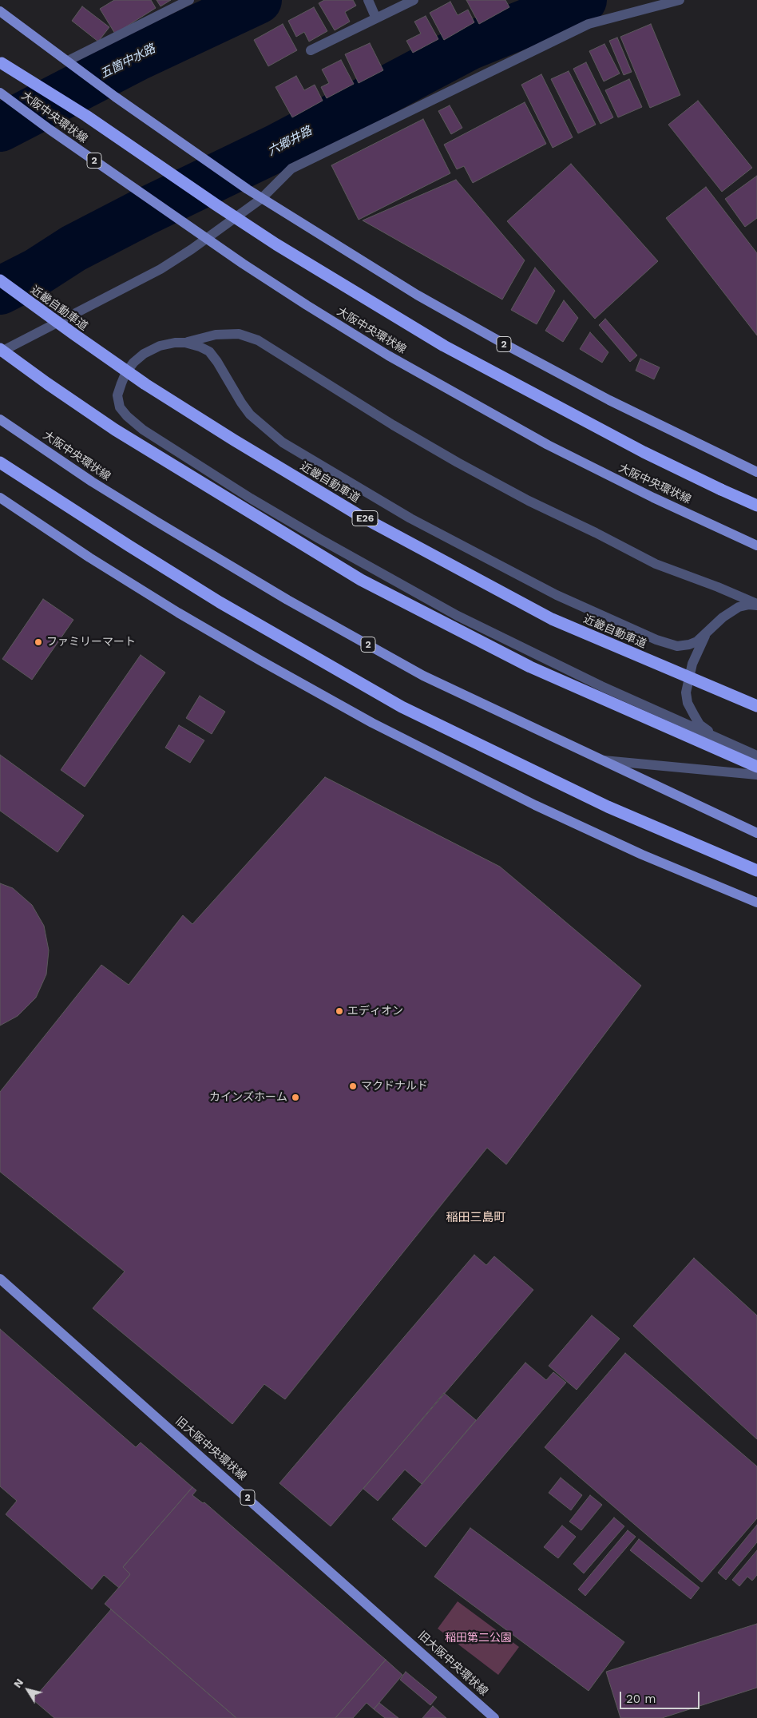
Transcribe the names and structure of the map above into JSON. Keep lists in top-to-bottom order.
{
  "streets": {
    "highway": ["近畿自動車道", "E26"],
    "main road": ["大阪中央環状線", "2", "旧大阪中央環状線"]
  },
  "districts": ["稲田三島町"],
  "water": ["五箇中水路", "六郷井路"],
  "parks": ["稲田第二公園"],
  "places": [
    "ファミリーマート",
    "エディオン",
    "マクドナルド",
    "カインズホーム"
  ],
  "scale_bar": "20 m",
  "north": "top left"
}
